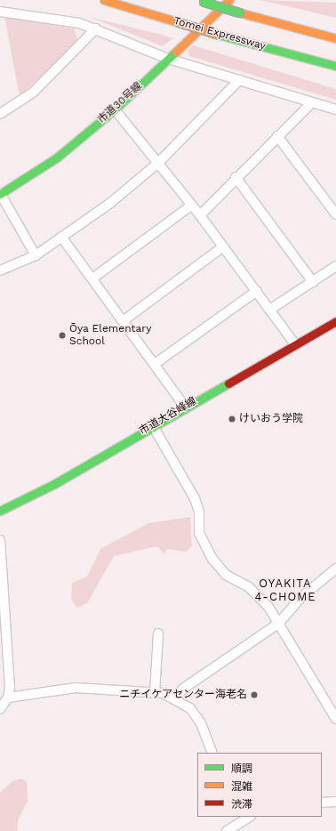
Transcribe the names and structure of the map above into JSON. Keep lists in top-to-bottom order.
{
  "streets": {
    "main road": ["Tomei Expressway", "市道30号線", "市道大谷峰線"]
  },
  "districts": ["OYAKITA 4-CHOME"],
  "places": ["Ōya Elementary School", "けいおう学院", "ニチイケアセンター海老名"],
  "legend": ["順調", "混雑", "渋滞"]
}
